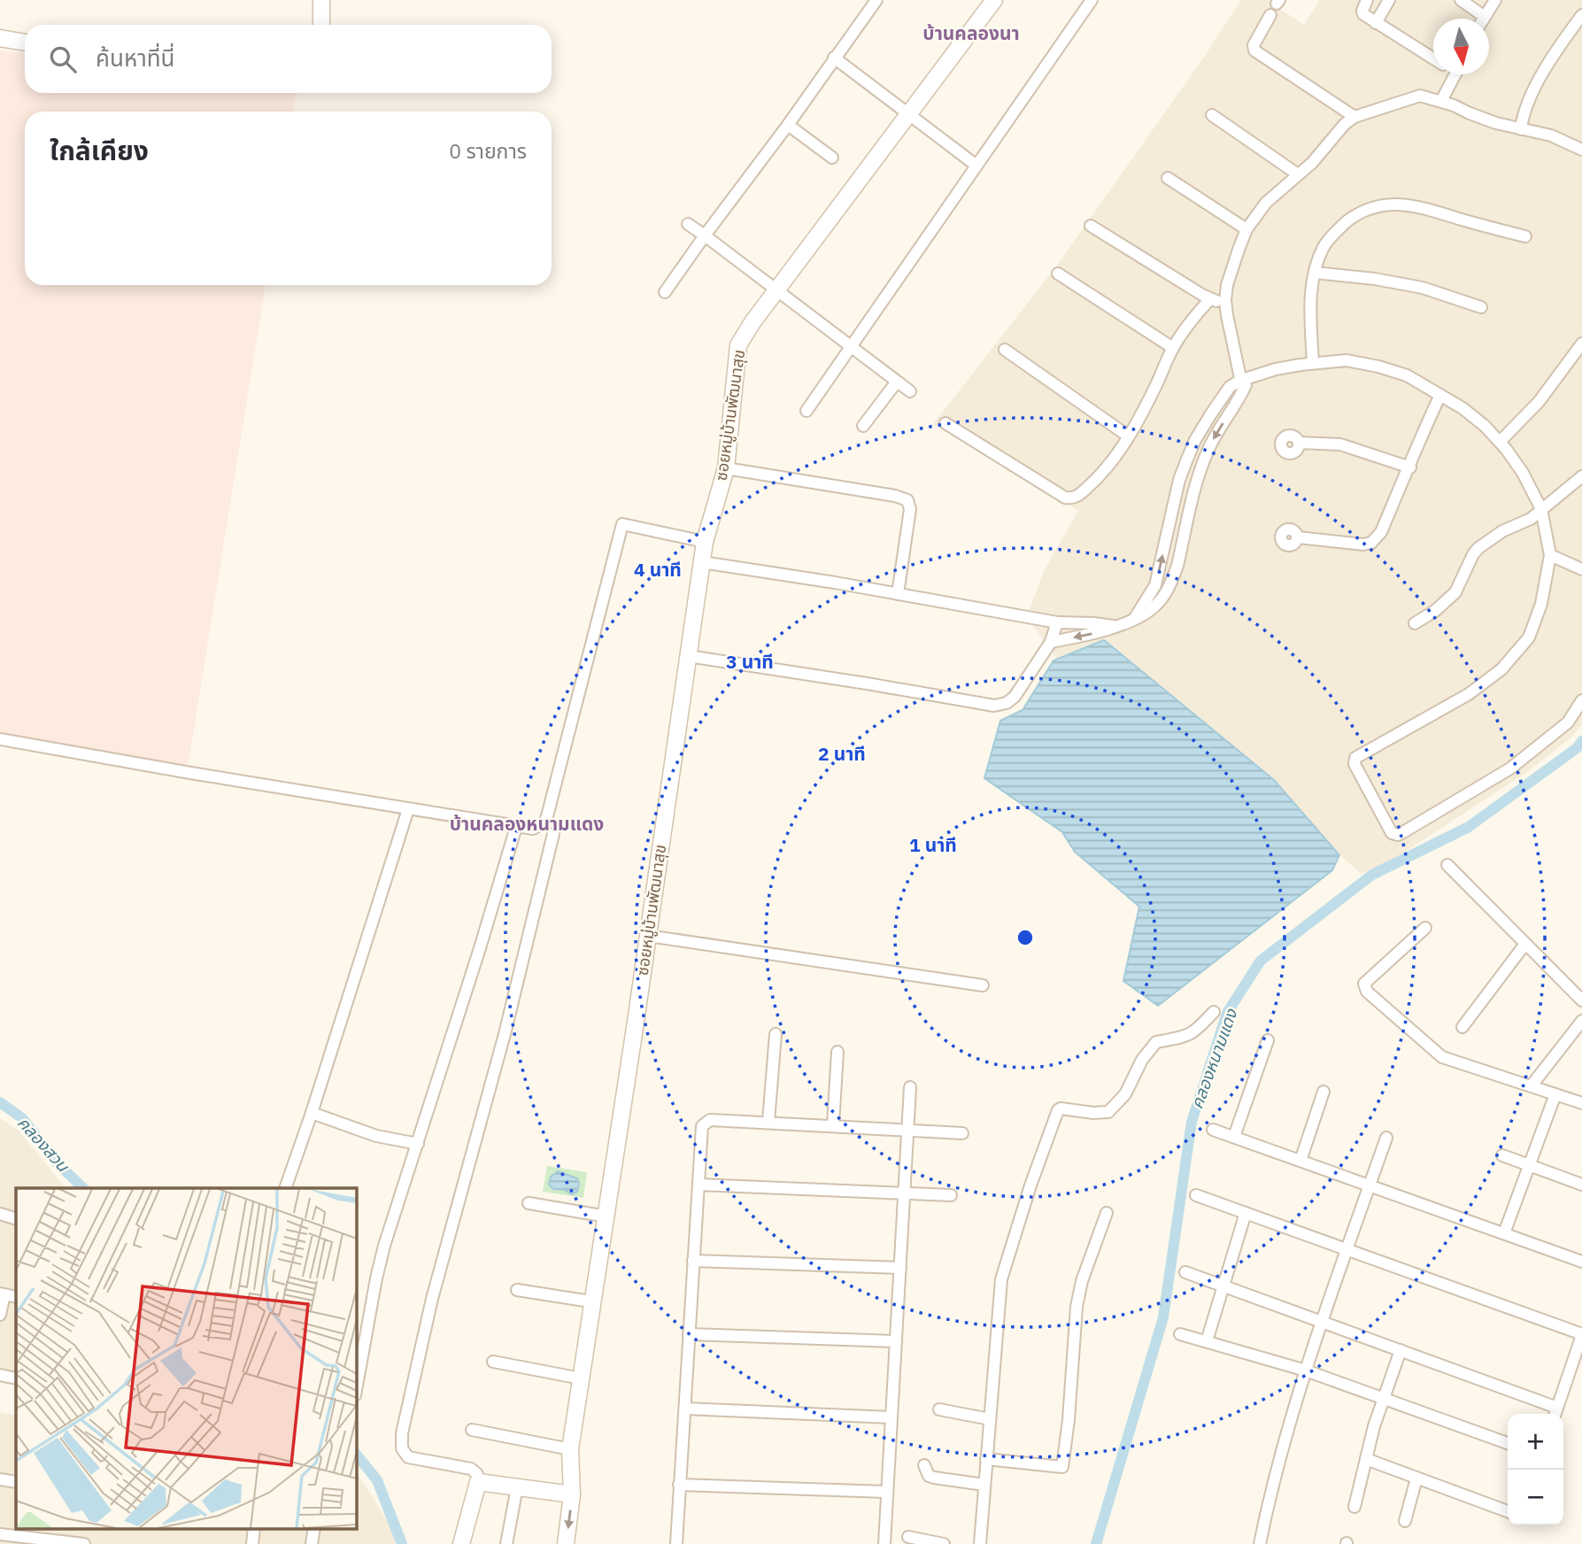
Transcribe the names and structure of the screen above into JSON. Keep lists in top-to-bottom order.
{
  "streets": {
    "street": ["ซอยหมู่บ้านพัฒนาสุข"]
  },
  "districts": ["บ้านคลองนา", "บ้านคลองหนามแดง"],
  "water": ["คลองหนามแดง", "คลองสวน"],
  "north": "bottom",
  "page": {
    "search": "ค้นหาที่นี่",
    "heading": ["ใกล้เคียง", "0 รายการ"],
    "map_buttons": ["+", "−"]
  },
  "rings": [
    "4 นาที",
    "3 นาที",
    "2 นาที",
    "1 นาที"
  ]
}
